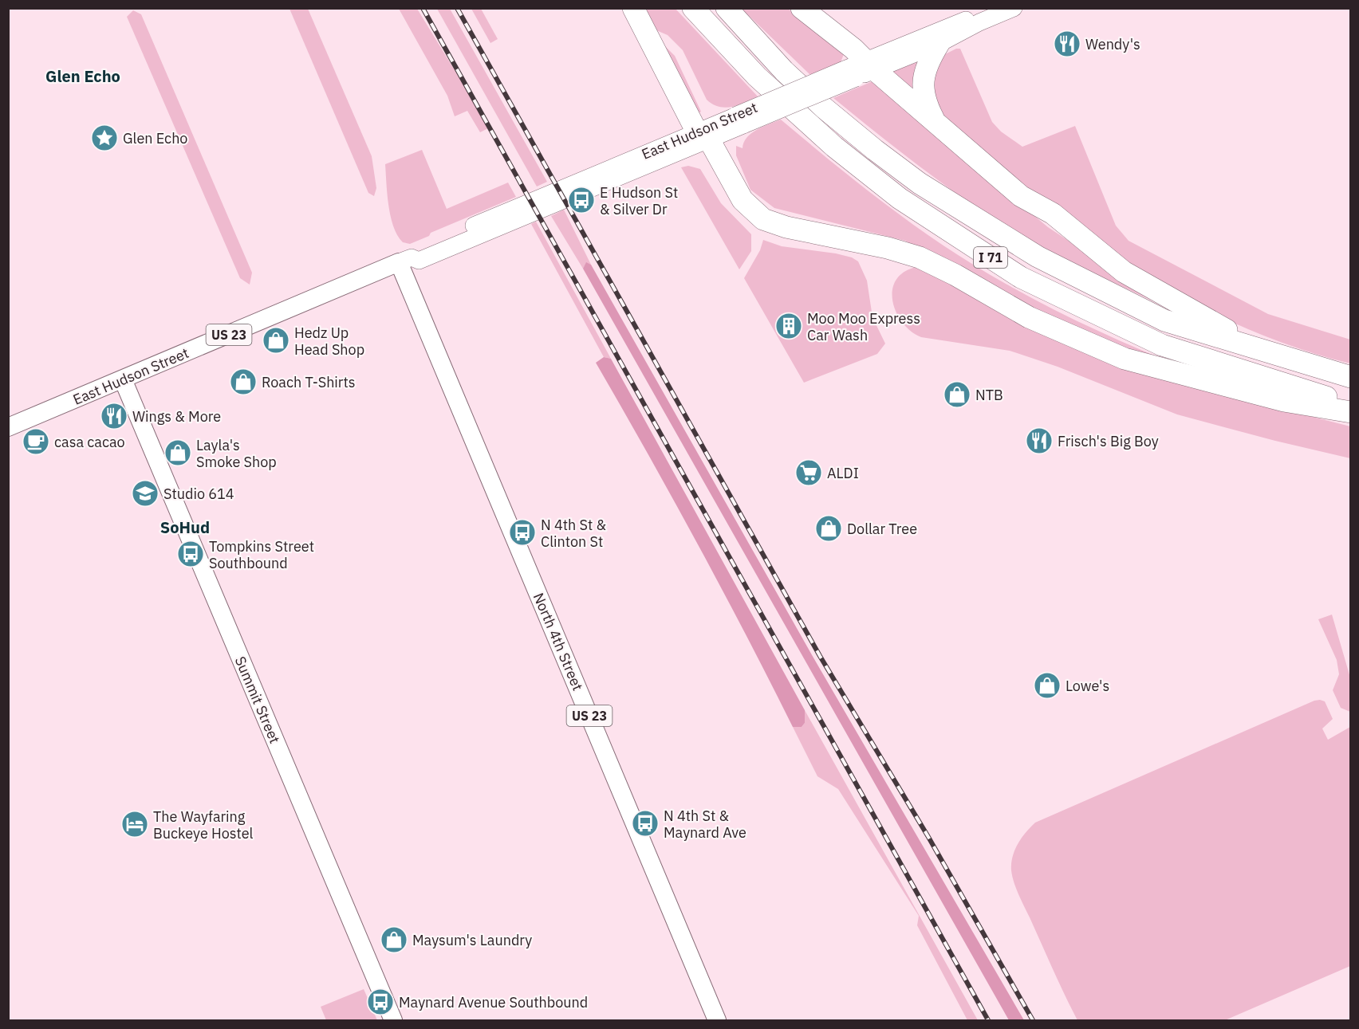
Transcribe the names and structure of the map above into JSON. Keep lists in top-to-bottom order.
{
  "streets": {
    "highway": ["I 71"],
    "main road": [
      "East Hudson Street",
      "US 23",
      "North 4th Street",
      "Summit Street"
    ]
  },
  "crossings": [
    ["East Hudson Street", "North 4th Street"],
    ["East Hudson Street", "Summit Street"]
  ],
  "districts": ["Glen Echo", "SoHud"],
  "places": {
    "restaurant": ["Wendy's", "Wings & More", "Frisch's Big Boy"],
    "place": ["Glen Echo"],
    "bus stop": [
      "E Hudson St & Silver Dr",
      "N 4th St & Clinton St",
      "Tompkins Street Southbound",
      "N 4th St & Maynard Ave",
      "Maynard Avenue Southbound"
    ],
    "building": ["Moo Moo Express Car Wash"],
    "shop": [
      "Hedz Up Head Shop",
      "Roach T-Shirts",
      "NTB",
      "Layla's Smoke Shop",
      "Dollar Tree",
      "Lowe's",
      "Maysum's Laundry"
    ],
    "cafe": ["casa cacao"],
    "supermarket": ["ALDI"],
    "school or university": ["Studio 614"],
    "hotel": ["The Wayfaring Buckeye Hostel"]
  }
}
